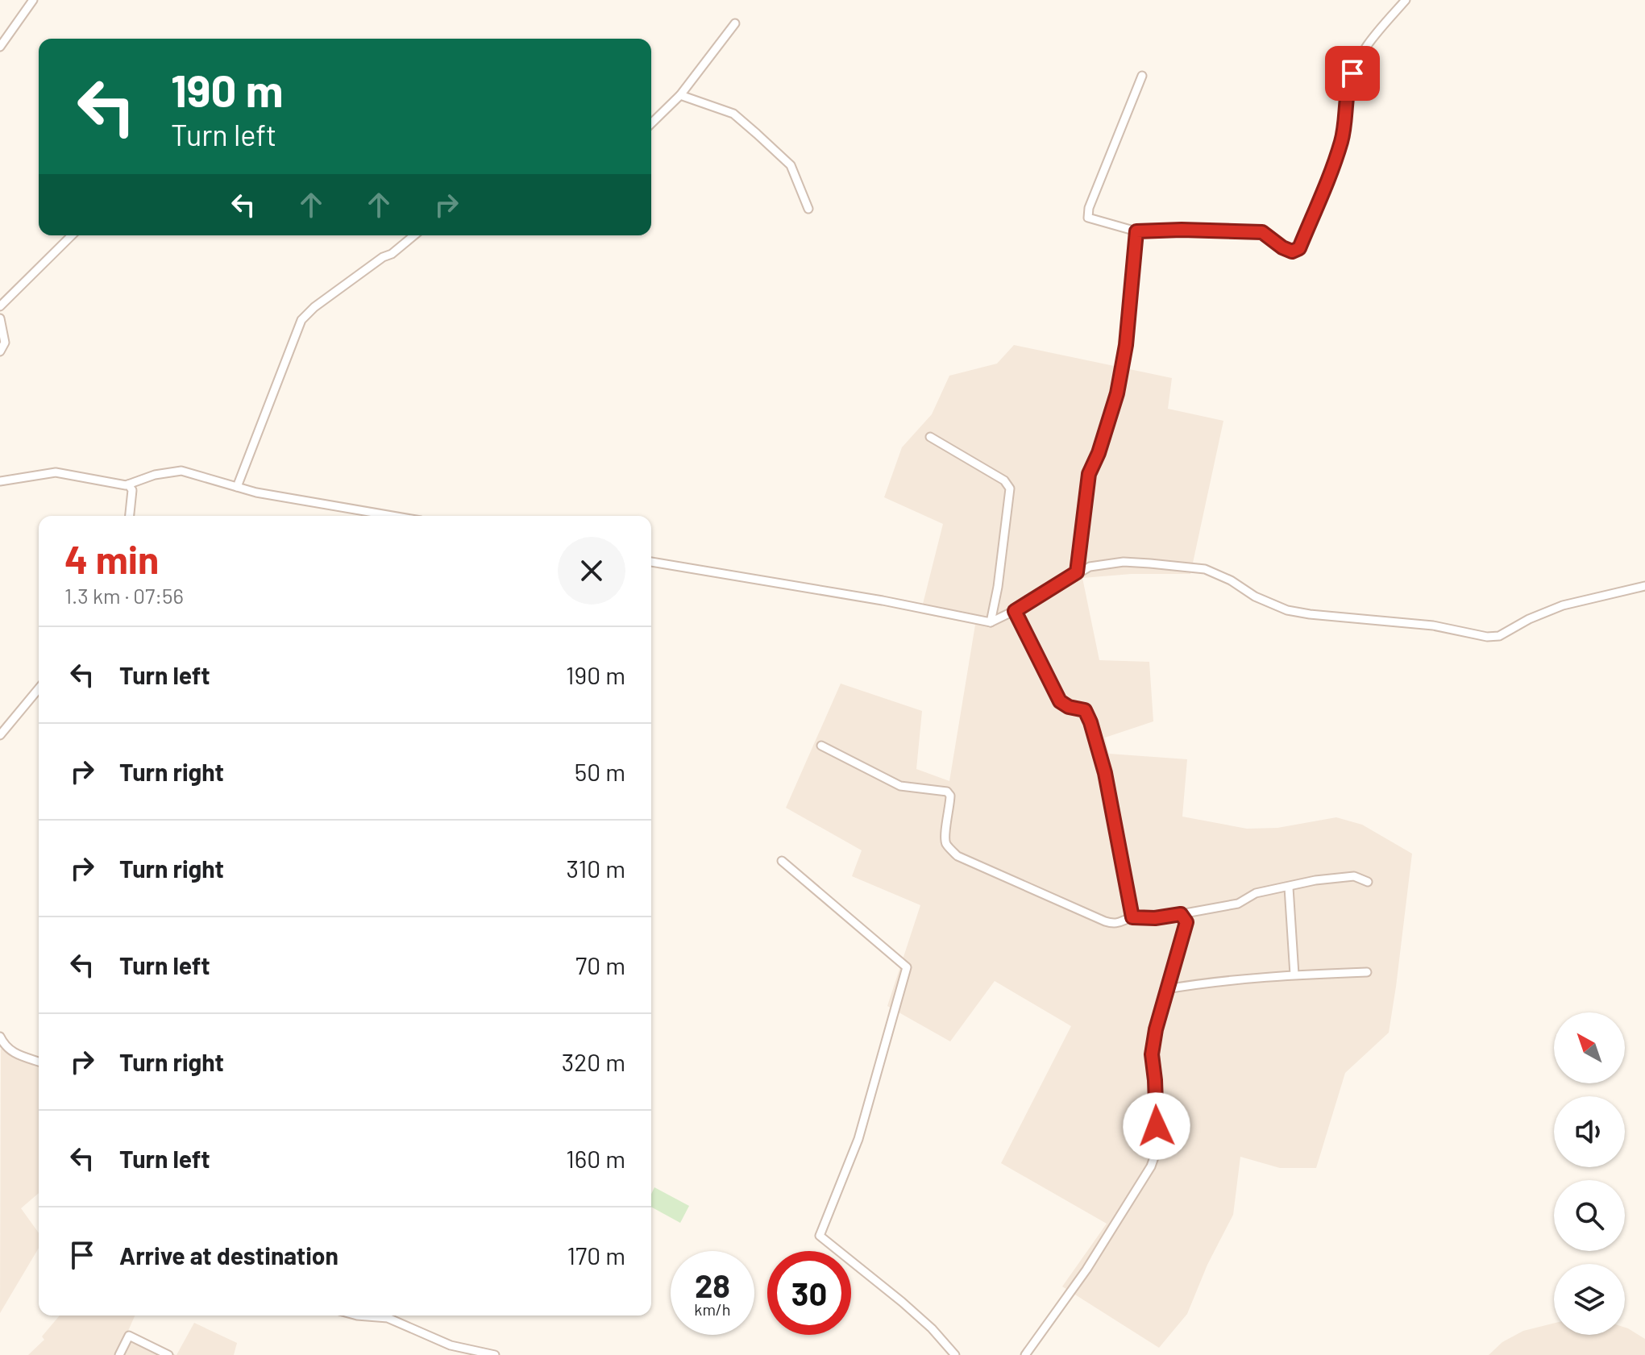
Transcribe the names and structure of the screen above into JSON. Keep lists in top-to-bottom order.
{
  "north": "top left",
  "page": {
    "turn": ["190 m", "Turn left"],
    "heading": ["4 min", "1.3 km · 07:56"],
    "list": [
      {
        "name": "Turn left",
        "value": "190 m"
      },
      {
        "name": "Turn right",
        "value": "50 m"
      },
      {
        "name": "Turn right",
        "value": "310 m"
      },
      {
        "name": "Turn left",
        "value": "70 m"
      },
      {
        "name": "Turn right",
        "value": "320 m"
      },
      {
        "name": "Turn left",
        "value": "160 m"
      },
      {
        "name": "Arrive at destination",
        "value": "170 m"
      }
    ],
    "speed": "28 km/h",
    "limit": "30"
  }
}
